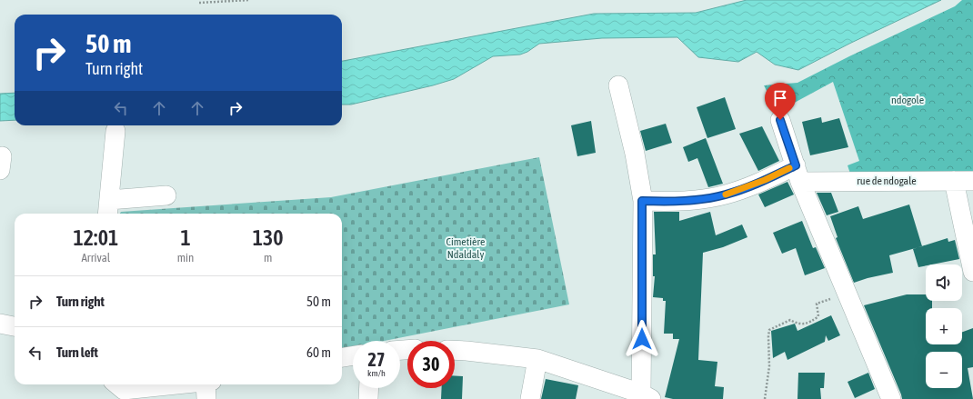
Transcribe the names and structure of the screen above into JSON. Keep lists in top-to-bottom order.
{
  "streets": {
    "street": ["rue de ndogale"]
  },
  "parks": ["ndogole", "Cimetière Ndaldaly"],
  "page": {
    "turn": ["50 m", "Turn right"],
    "eta": [
      "12:01",
      "Arrival",
      "1",
      "min",
      "130",
      "m"
    ],
    "map_buttons": ["+", "−"],
    "list": [
      {
        "name": "Turn right",
        "value": "50 m"
      },
      {
        "name": "Turn left",
        "value": "60 m"
      }
    ],
    "speed": "27 km/h",
    "limit": "30"
  }
}
